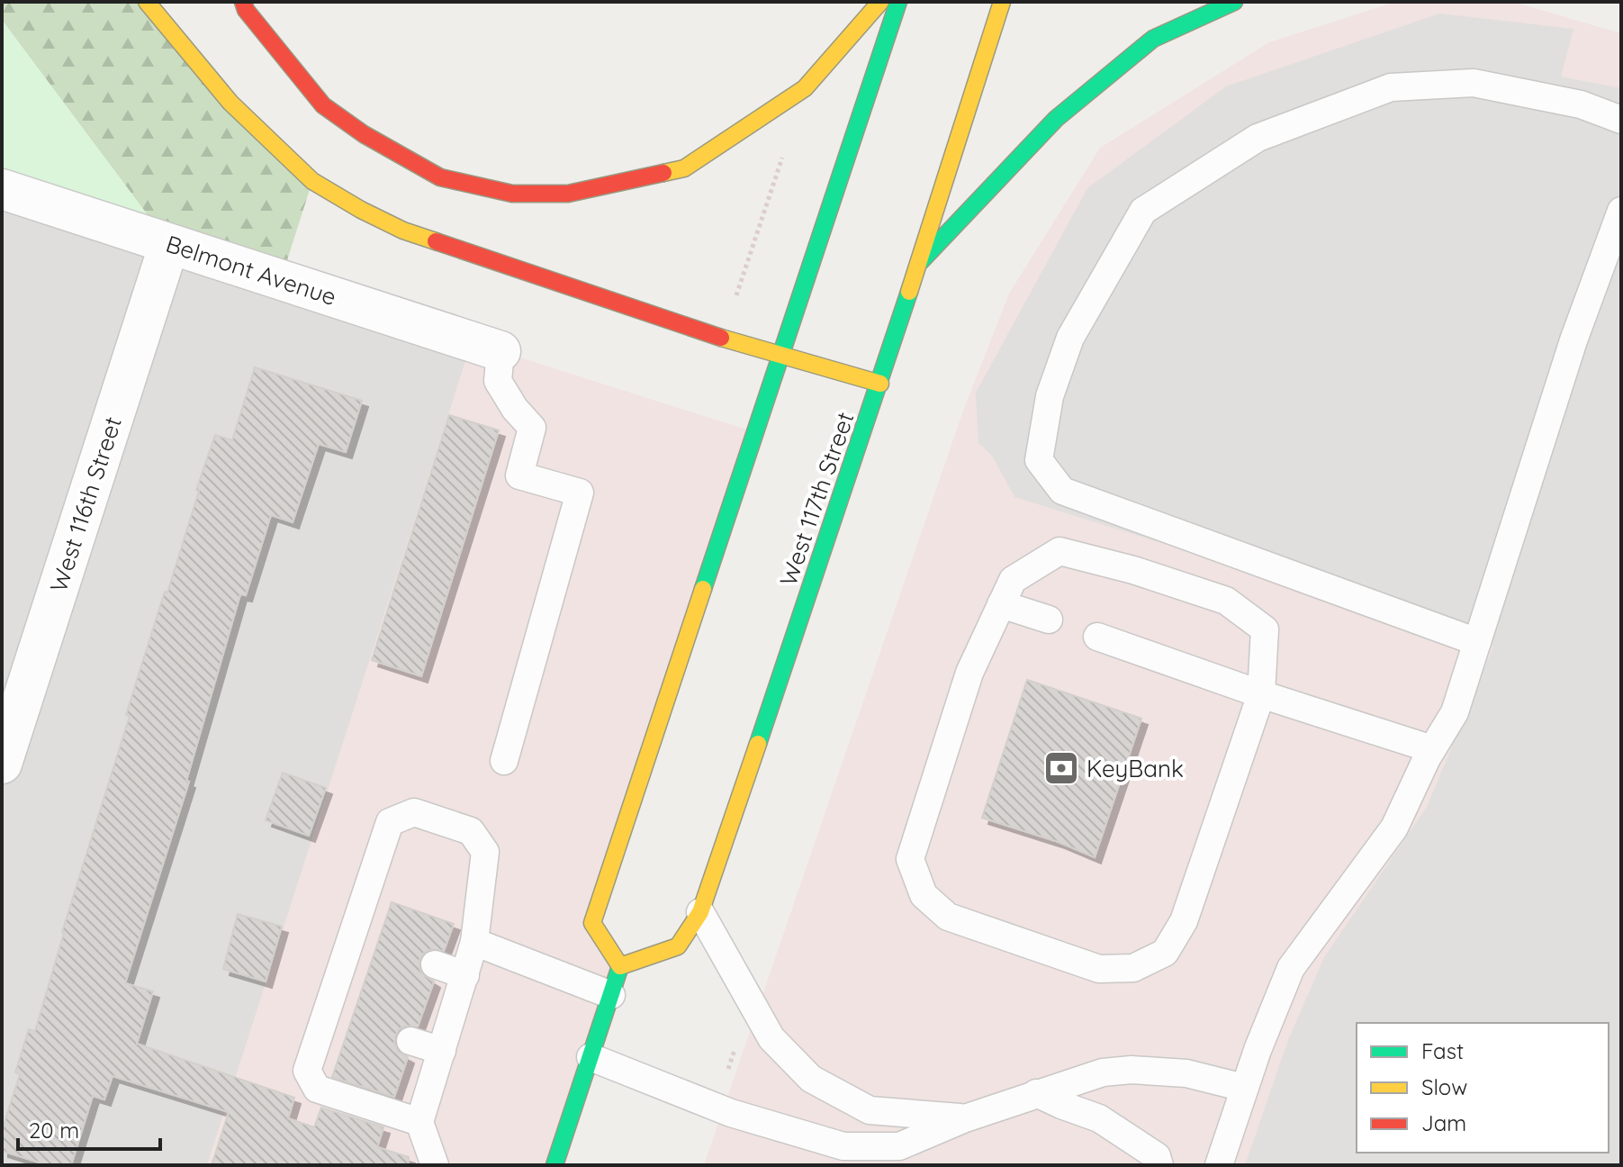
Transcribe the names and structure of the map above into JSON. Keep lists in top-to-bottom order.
{
  "streets": {
    "main road": ["West 117th Street"],
    "street": ["Belmont Avenue", "West 116th Street"]
  },
  "crossings": [
    ["Belmont Avenue", "West 116th Street"]
  ],
  "places": {
    "bank": ["KeyBank"]
  },
  "legend": ["Fast", "Slow", "Jam"],
  "scale_bar": "20 m"
}
